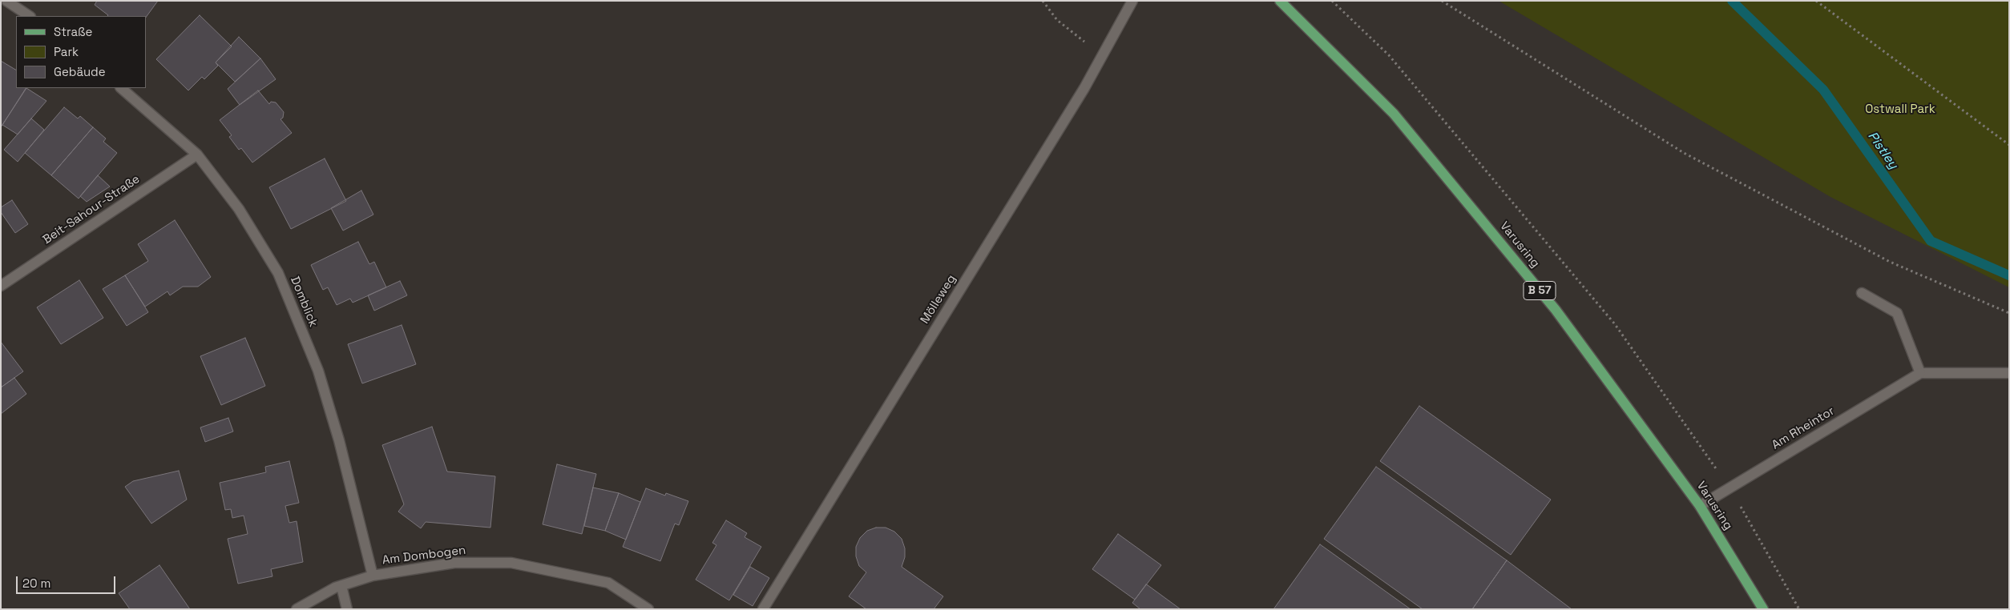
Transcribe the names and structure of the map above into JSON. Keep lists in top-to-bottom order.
{
  "streets": {
    "main road": ["Varusring", "B 57"],
    "street": [
      "Beit-Sahour-Straße",
      "Mölleweg",
      "Domblick",
      "Am Rheintor",
      "Am Dombogen"
    ]
  },
  "crossings": [
    ["Beit-Sahour-Straße", "Domblick"],
    ["Varusring", "Am Rheintor"],
    ["Domblick", "Am Dombogen"]
  ],
  "water": ["Pistley"],
  "parks": ["Ostwall Park"],
  "legend": ["Straße", "Park", "Gebäude"],
  "scale_bar": "20 m"
}
